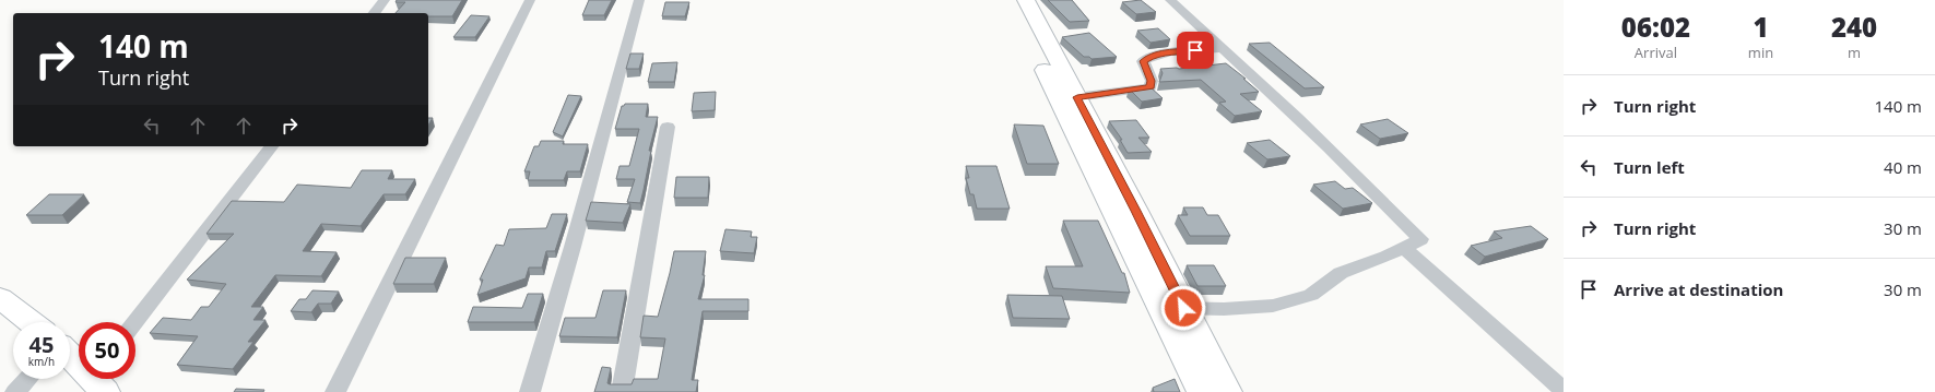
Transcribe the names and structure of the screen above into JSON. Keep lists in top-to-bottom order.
{
  "page": {
    "eta": [
      "06:02",
      "Arrival",
      "1",
      "min",
      "240",
      "m"
    ],
    "turn": ["140 m", "Turn right"],
    "list": [
      {
        "name": "Turn right",
        "value": "140 m"
      },
      {
        "name": "Turn left",
        "value": "40 m"
      },
      {
        "name": "Turn right",
        "value": "30 m"
      },
      {
        "name": "Arrive at destination",
        "value": "30 m"
      }
    ],
    "speed": "45 km/h",
    "limit": "50"
  }
}
